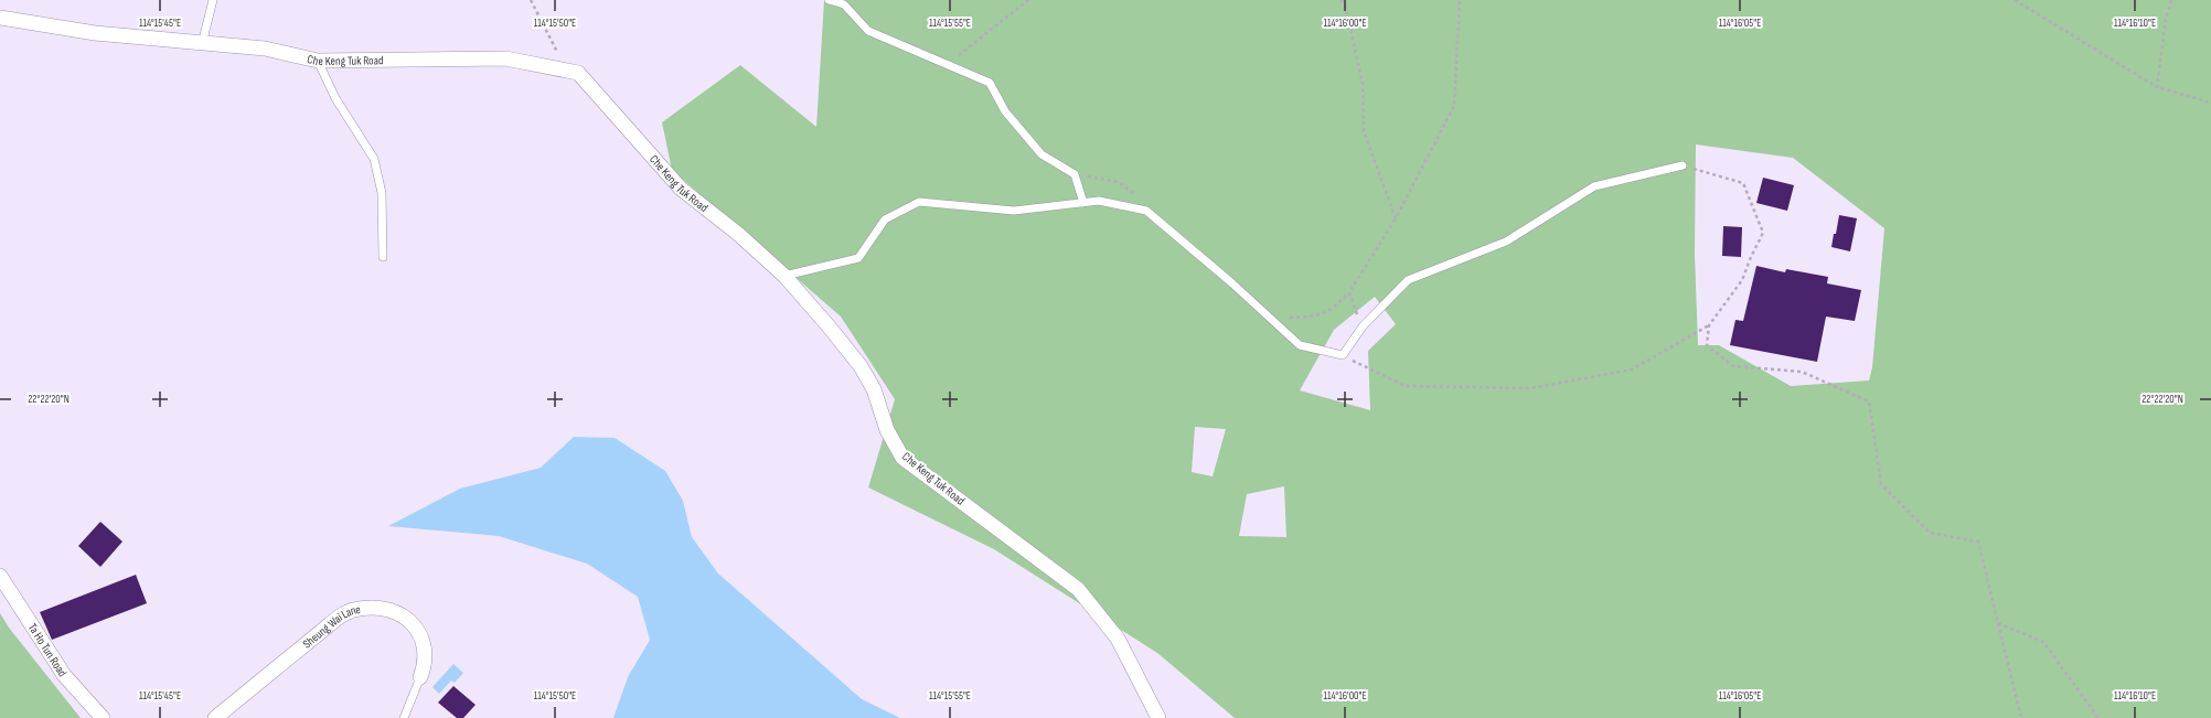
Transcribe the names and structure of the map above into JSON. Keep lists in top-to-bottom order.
{
  "streets": {
    "street": ["Che Keng Tuk Road", "Sheung Wai Lane", "Ta Ho Tun Road"]
  },
  "coordinates": [
    "114°15'45\"E",
    "114°15'50\"E",
    "114°15'55\"E",
    "114°16'00\"E",
    "114°16'05\"E",
    "114°16'10\"E",
    "22°22'20\"N"
  ]
}
